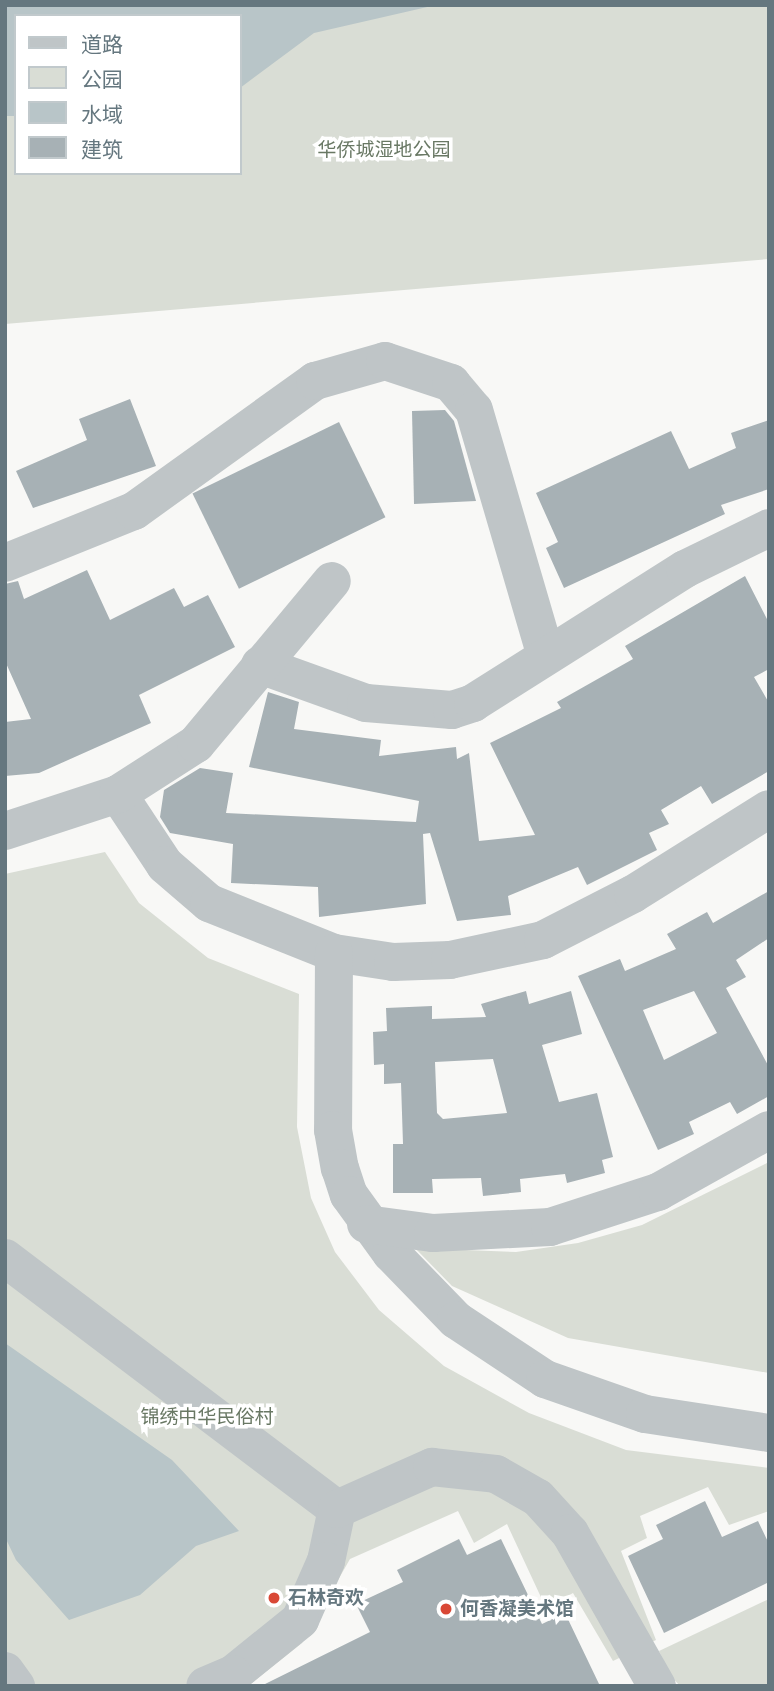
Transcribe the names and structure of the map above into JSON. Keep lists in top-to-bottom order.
{
  "parks": ["华侨城湿地公园", "锦绣中华民俗村"],
  "places": ["石林奇欢", "何香凝美术馆"],
  "legend": [
    "道路",
    "公园",
    "水域",
    "建筑"
  ]
}
